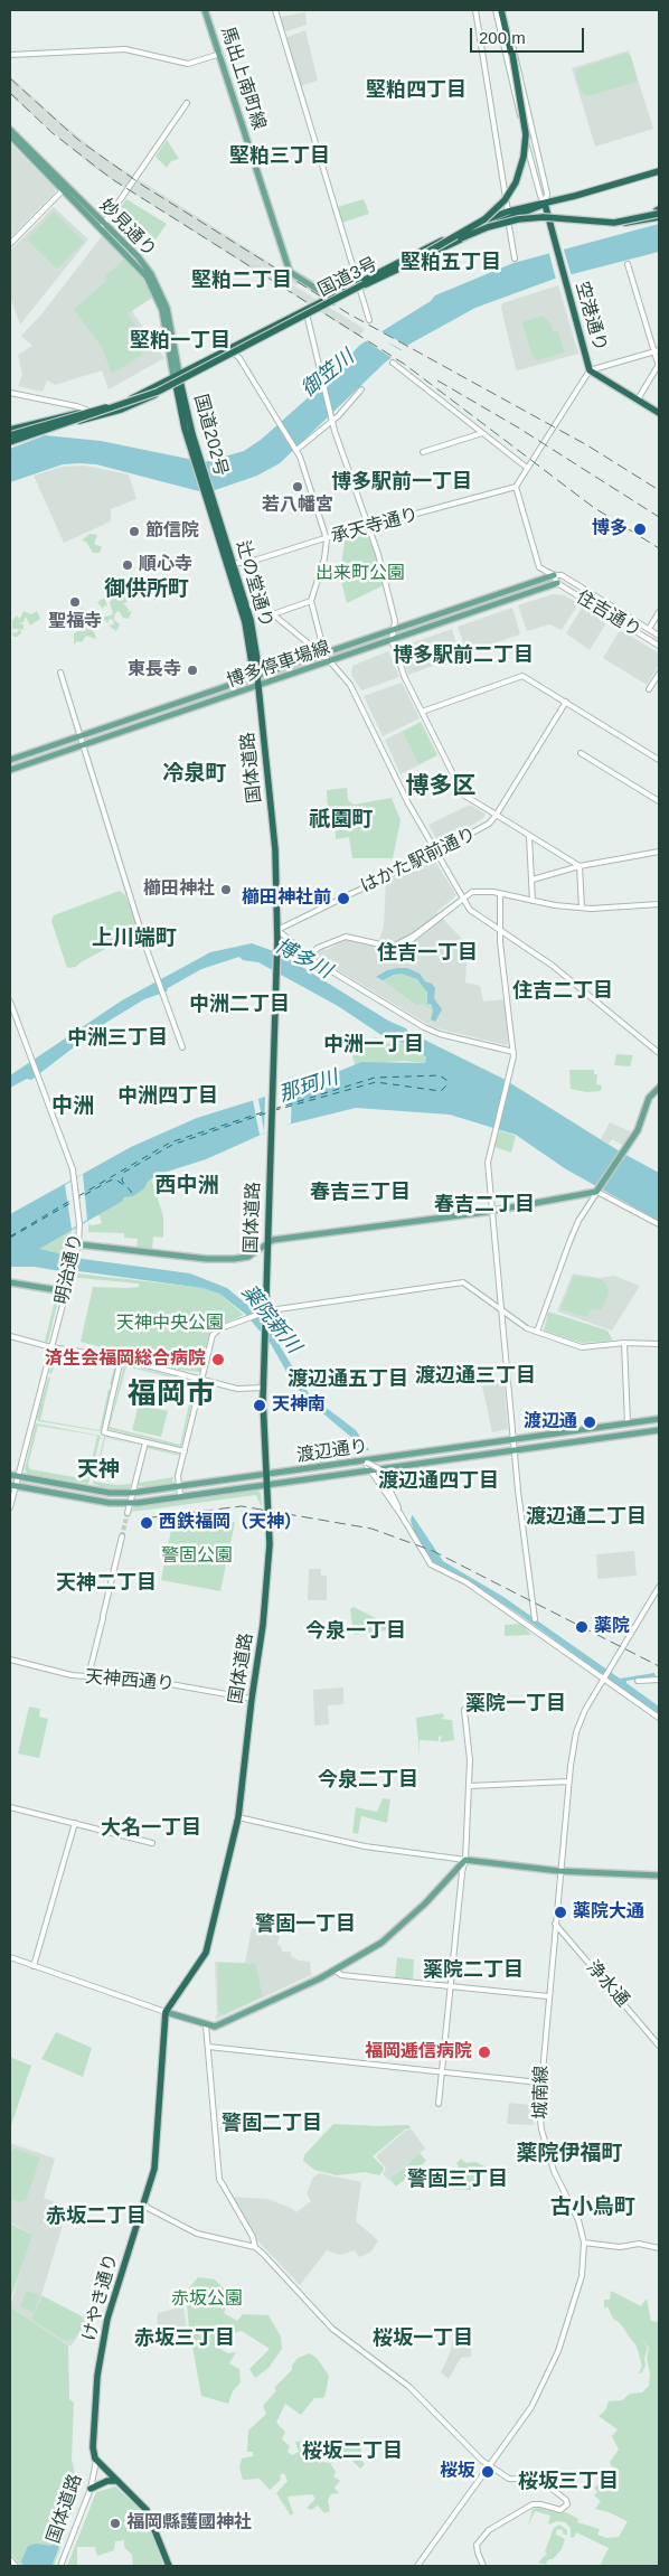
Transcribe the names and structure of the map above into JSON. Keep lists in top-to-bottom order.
{
  "streets": {
    "highway": [
      "国道3号",
      "空港通り",
      "国道202号",
      "辻の堂通り",
      "国体道路",
      "けやき通り"
    ],
    "main road": [
      "馬出上南町線",
      "妙見通り",
      "博多停車場線",
      "渡辺通り"
    ],
    "street": [
      "承天寺通り",
      "住吉通り",
      "はかた駅前通り",
      "明治通り",
      "天神西通り",
      "浄水通",
      "城南線"
    ]
  },
  "crossings": [
    ["馬出上南町線", "国道3号"],
    ["妙見通り", "国道3号"],
    ["妙見通り", "国道202号"],
    ["国道3号", "空港通り"],
    ["国道3号", "国道202号"],
    ["空港通り", "承天寺通り"],
    ["国道202号", "辻の堂通り"],
    ["承天寺通り", "辻の堂通り"],
    ["辻の堂通り", "博多停車場線"],
    ["辻の堂通り", "国体道路"],
    ["住吉通り", "博多停車場線"],
    ["博多停車場線", "国体道路"],
    ["国体道路", "はかた駅前通り"],
    ["国体道路", "渡辺通り"],
    ["国体道路", "天神西通り"],
    ["国体道路", "けやき通り"],
    ["明治通り", "渡辺通り"],
    ["浄水通", "城南線"]
  ],
  "districts": [
    "堅粕四丁目",
    "堅粕三丁目",
    "堅粕五丁目",
    "堅粕二丁目",
    "堅粕一丁目",
    "博多駅前一丁目",
    "御供所町",
    "博多駅前二丁目",
    "冷泉町",
    "博多区",
    "祇園町",
    "上川端町",
    "住吉一丁目",
    "住吉二丁目",
    "中洲二丁目",
    "中洲三丁目",
    "中洲一丁目",
    "中洲四丁目",
    "中洲",
    "西中洲",
    "春吉三丁目",
    "春吉二丁目",
    "渡辺通三丁目",
    "渡辺通五丁目",
    "福岡市",
    "天神",
    "渡辺通四丁目",
    "渡辺通二丁目",
    "天神二丁目",
    "今泉一丁目",
    "薬院一丁目",
    "今泉二丁目",
    "大名一丁目",
    "警固一丁目",
    "薬院二丁目",
    "警固二丁目",
    "薬院伊福町",
    "警固三丁目",
    "古小烏町",
    "赤坂二丁目",
    "赤坂三丁目",
    "桜坂一丁目",
    "桜坂二丁目",
    "桜坂三丁目"
  ],
  "water": [
    "御笠川",
    "博多川",
    "那珂川",
    "薬院新川"
  ],
  "parks": [
    "出来町公園",
    "天神中央公園",
    "警固公園",
    "赤坂公園"
  ],
  "places": [
    "若八幡宮",
    "博多",
    "節信院",
    "順心寺",
    "聖福寺",
    "東長寺",
    "櫛田神社",
    "櫛田神社前",
    "済生会福岡総合病院",
    "天神南",
    "渡辺通",
    "西鉄福岡（天神）",
    "薬院",
    "薬院大通",
    "福岡逓信病院",
    "桜坂",
    "福岡縣護國神社"
  ],
  "scale_bar": "200 m"
}
